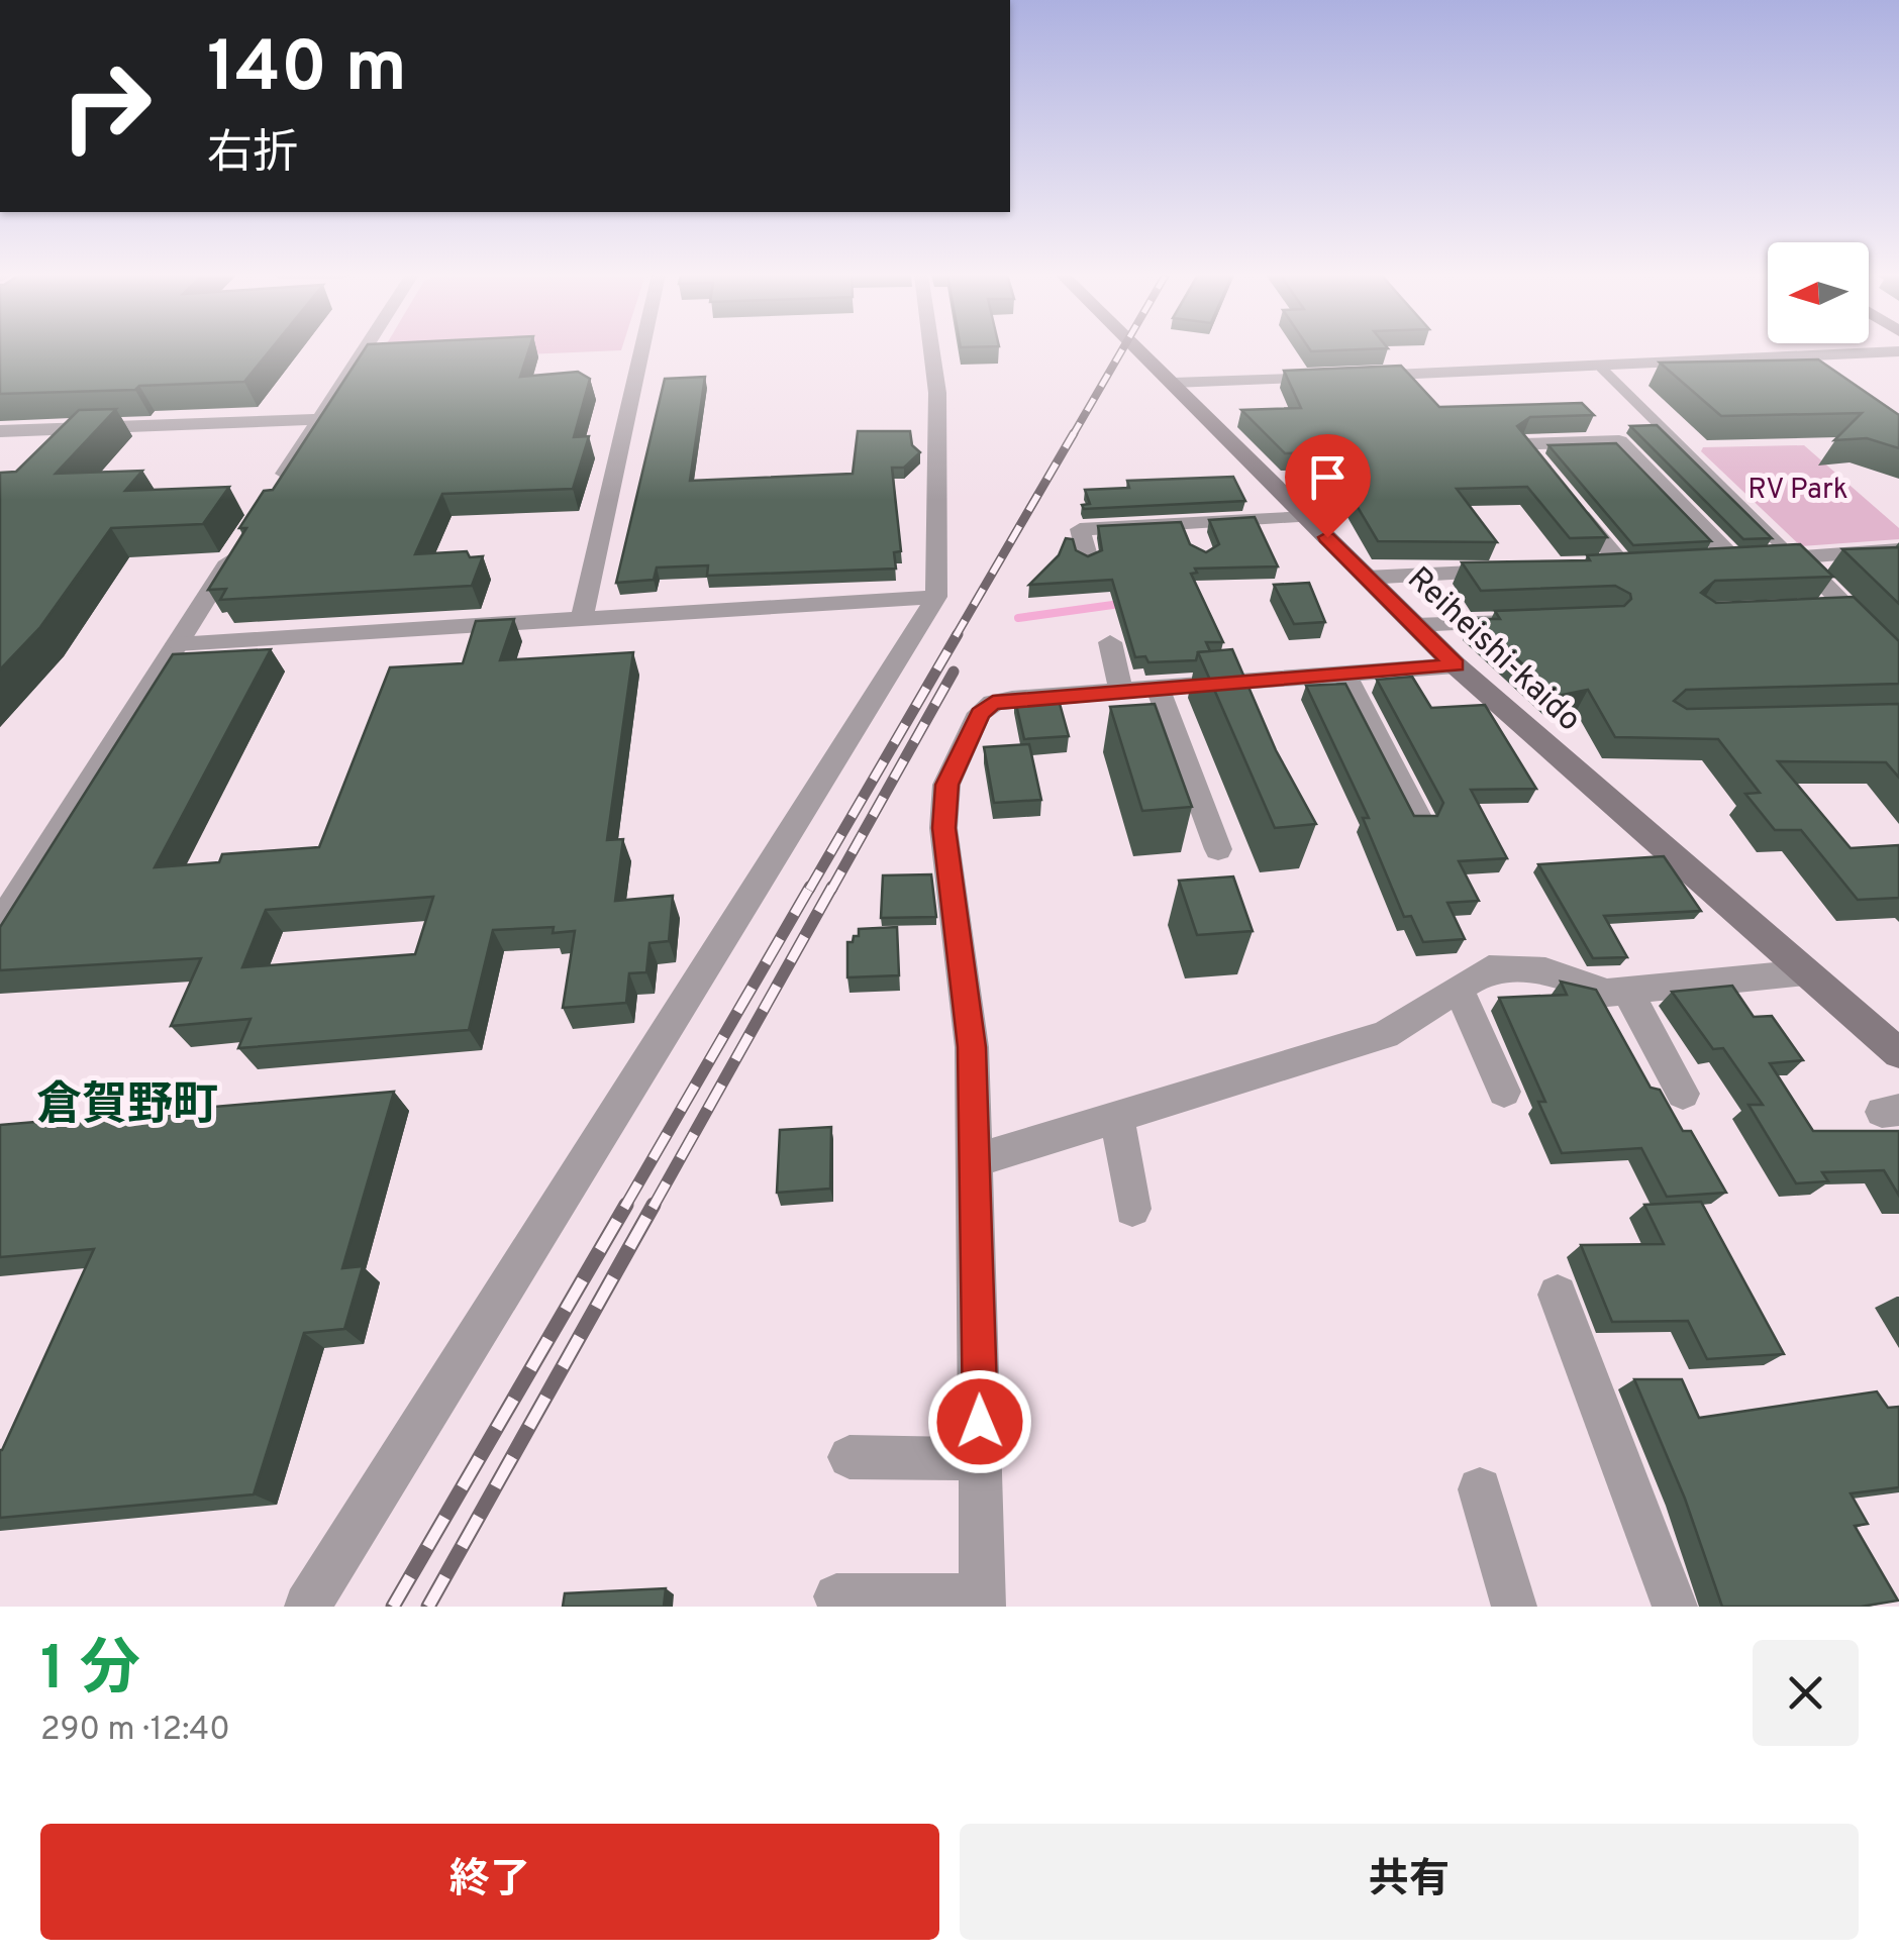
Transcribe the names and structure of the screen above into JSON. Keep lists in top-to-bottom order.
{
  "streets": {
    "main road": ["Reiheishi-kaido"]
  },
  "districts": ["倉賀野町"],
  "parks": ["RV Park"],
  "north": "left",
  "page": {
    "turn": ["140 m", "右折"],
    "heading": ["1 分", "290 m · 12:40"],
    "buttons": ["終了", "共有"]
  }
}
